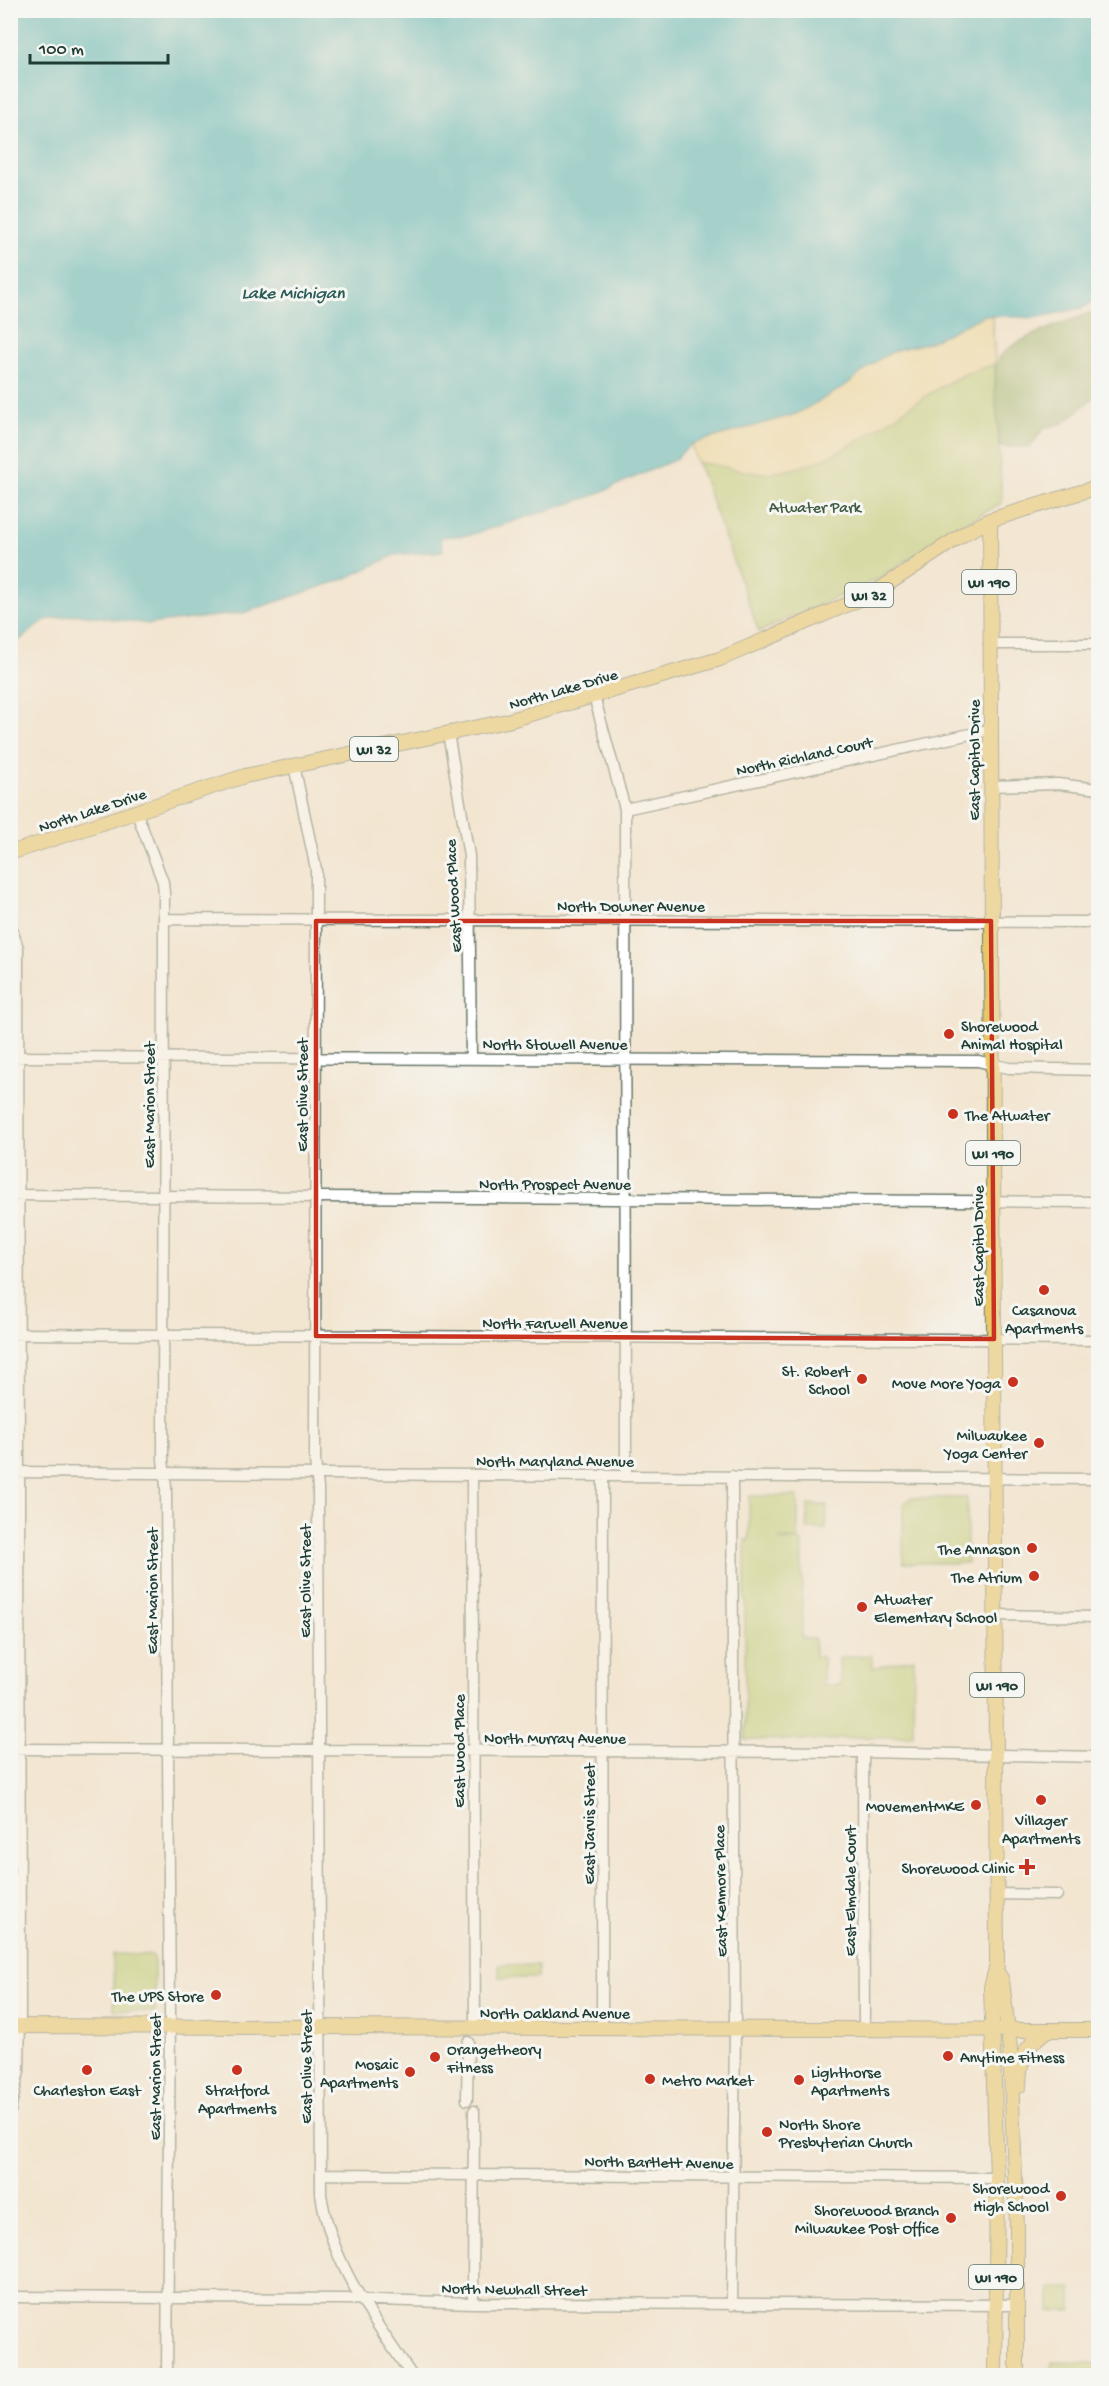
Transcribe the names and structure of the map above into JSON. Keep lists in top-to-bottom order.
{
  "streets": {
    "main road": [
      "WI 190",
      "WI 32",
      "North Lake Drive",
      "East Capitol Drive",
      "North Oakland Avenue"
    ],
    "street": [
      "North Richland Court",
      "East Wood Place",
      "North Downer Avenue",
      "North Stowell Avenue",
      "East Olive Street",
      "East Marion Street",
      "North Prospect Avenue",
      "North Farwell Avenue",
      "North Maryland Avenue",
      "North Murray Avenue",
      "East Jarvis Street",
      "East Kenmore Place",
      "East Elmdale Court",
      "North Bartlett Avenue",
      "North Newhall Street"
    ]
  },
  "crossings": [
    ["North Lake Drive", "East Capitol Drive"],
    ["North Lake Drive", "East Wood Place"],
    ["North Lake Drive", "East Olive Street"],
    ["North Lake Drive", "East Marion Street"],
    ["North Richland Court", "East Capitol Drive"],
    ["East Capitol Drive", "North Downer Avenue"],
    ["East Capitol Drive", "North Stowell Avenue"],
    ["East Capitol Drive", "North Prospect Avenue"],
    ["East Capitol Drive", "North Farwell Avenue"],
    ["East Capitol Drive", "North Maryland Avenue"],
    ["East Capitol Drive", "North Murray Avenue"],
    ["East Capitol Drive", "North Oakland Avenue"],
    ["East Capitol Drive", "North Bartlett Avenue"],
    ["East Capitol Drive", "North Newhall Street"],
    ["East Wood Place", "North Downer Avenue"],
    ["East Wood Place", "North Stowell Avenue"],
    ["East Wood Place", "North Maryland Avenue"],
    ["East Wood Place", "North Murray Avenue"],
    ["East Wood Place", "North Oakland Avenue"],
    ["North Downer Avenue", "East Olive Street"],
    ["North Downer Avenue", "East Marion Street"],
    ["North Stowell Avenue", "East Olive Street"],
    ["North Stowell Avenue", "East Marion Street"],
    ["East Olive Street", "North Prospect Avenue"],
    ["East Olive Street", "North Farwell Avenue"],
    ["East Olive Street", "North Maryland Avenue"],
    ["East Olive Street", "North Murray Avenue"],
    ["East Olive Street", "North Oakland Avenue"],
    ["East Olive Street", "North Bartlett Avenue"],
    ["East Olive Street", "North Newhall Street"],
    ["East Marion Street", "North Prospect Avenue"],
    ["East Marion Street", "North Farwell Avenue"],
    ["East Marion Street", "North Maryland Avenue"],
    ["East Marion Street", "North Murray Avenue"],
    ["East Marion Street", "North Oakland Avenue"],
    ["East Marion Street", "North Newhall Street"],
    ["North Maryland Avenue", "East Jarvis Street"],
    ["North Maryland Avenue", "East Kenmore Place"],
    ["North Murray Avenue", "East Jarvis Street"],
    ["North Murray Avenue", "East Kenmore Place"],
    ["North Murray Avenue", "East Elmdale Court"],
    ["East Jarvis Street", "North Oakland Avenue"],
    ["East Kenmore Place", "North Oakland Avenue"],
    ["East Kenmore Place", "North Bartlett Avenue"],
    ["East Kenmore Place", "North Newhall Street"],
    ["East Elmdale Court", "North Oakland Avenue"]
  ],
  "water": ["Lake Michigan"],
  "parks": ["Atwater Park"],
  "places": {
    "other": [
      "Shorewood Animal Hospital",
      "The Atwater",
      "Casanova Apartments",
      "St. Robert School",
      "Move More Yoga",
      "Milwaukee Yoga Center",
      "The Annason",
      "The Atrium",
      "Atwater Elementary School",
      "Villager Apartments",
      "MovementMKE",
      "The UPS Store",
      "Anytime Fitness",
      "Orangetheory Fitness",
      "Charleston East",
      "Stratford Apartments",
      "Mosaic Apartments",
      "Metro Market",
      "Lighthorse Apartments",
      "North Shore Presbyterian Church",
      "Shorewood High School",
      "Shorewood Branch Milwaukee Post Office"
    ],
    "health": ["Shorewood Clinic"]
  },
  "scale_bar": "100 m"
}
